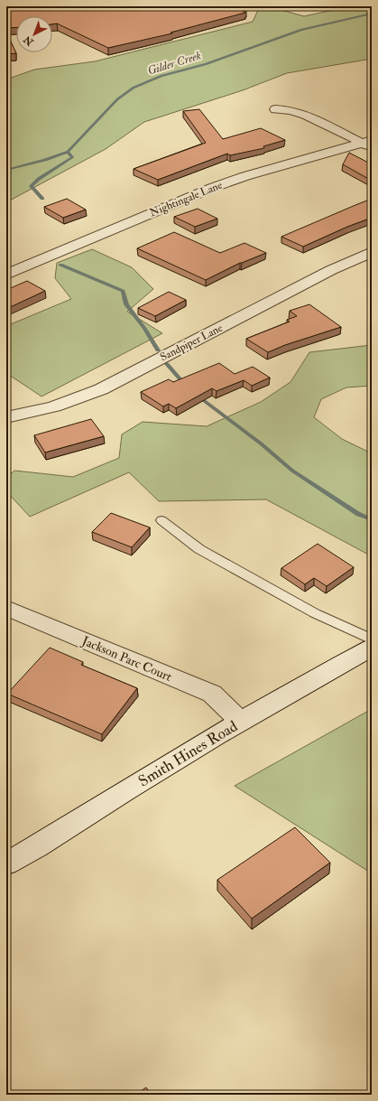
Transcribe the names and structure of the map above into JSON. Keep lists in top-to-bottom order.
{
  "streets": {
    "street": [
      "Nightingale Lane",
      "Sandpiper Lane",
      "Jackson Parc Court",
      "Smith Hines Road"
    ]
  },
  "crossings": [
    ["Jackson Parc Court", "Smith Hines Road"]
  ],
  "water": ["Gilder Creek"],
  "north": "bottom left"
}
